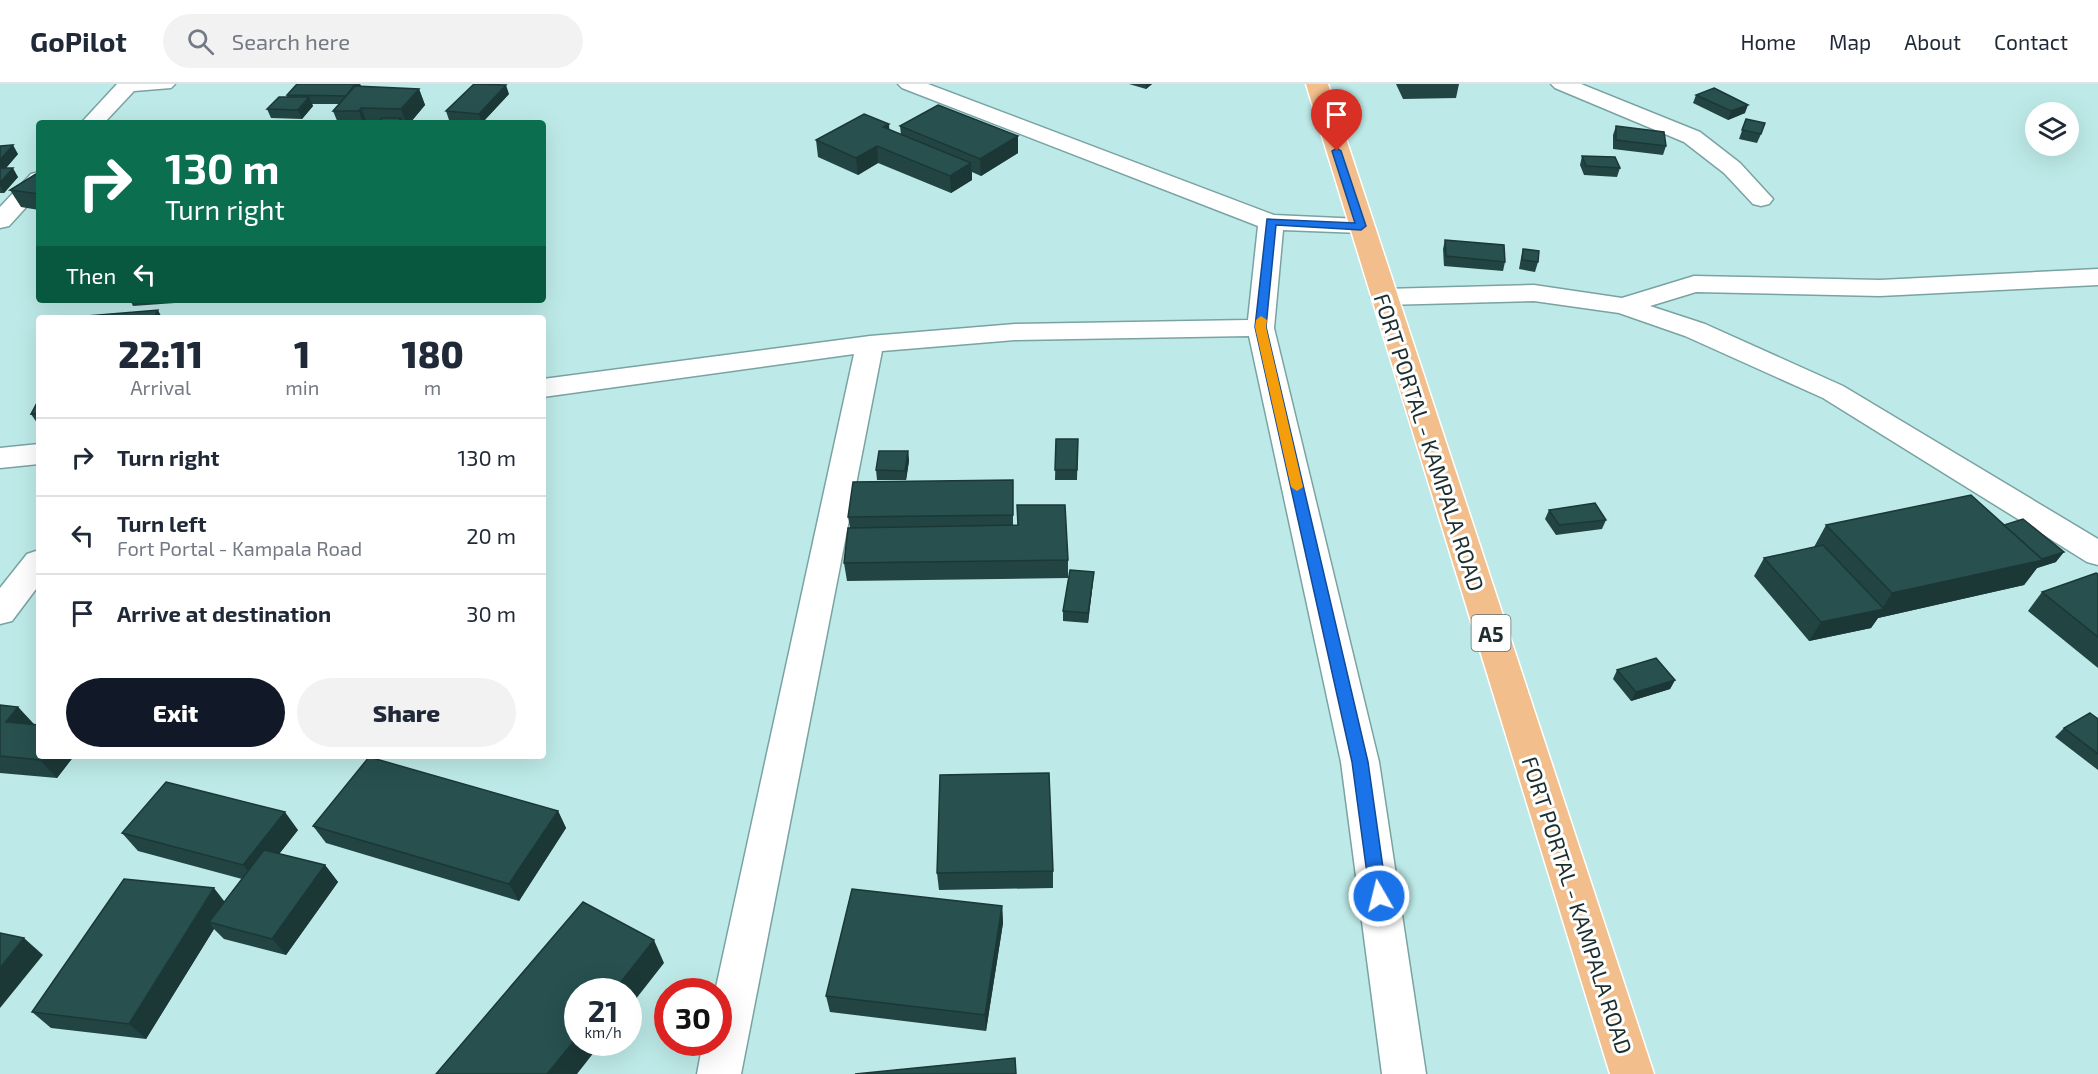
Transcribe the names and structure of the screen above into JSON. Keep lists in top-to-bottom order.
{
  "streets": {
    "main road": ["FORT PORTAL - KAMPALA ROAD", "A5"]
  },
  "page": {
    "header": "GoPilot",
    "search": "Search here",
    "nav": [
      "Home",
      "Map",
      "About",
      "Contact"
    ],
    "turn": ["130 m", "Turn right"],
    "then": "Then",
    "eta": [
      "22:11",
      "Arrival",
      "1",
      "min",
      "180",
      "m"
    ],
    "list": [
      {
        "name": "Turn right",
        "value": "130 m"
      },
      {
        "name": "Turn left",
        "note": "Fort Portal - Kampala Road",
        "value": "20 m"
      },
      {
        "name": "Arrive at destination",
        "value": "30 m"
      }
    ],
    "buttons": ["Exit", "Share"],
    "speed": "21 km/h",
    "limit": "30"
  }
}
